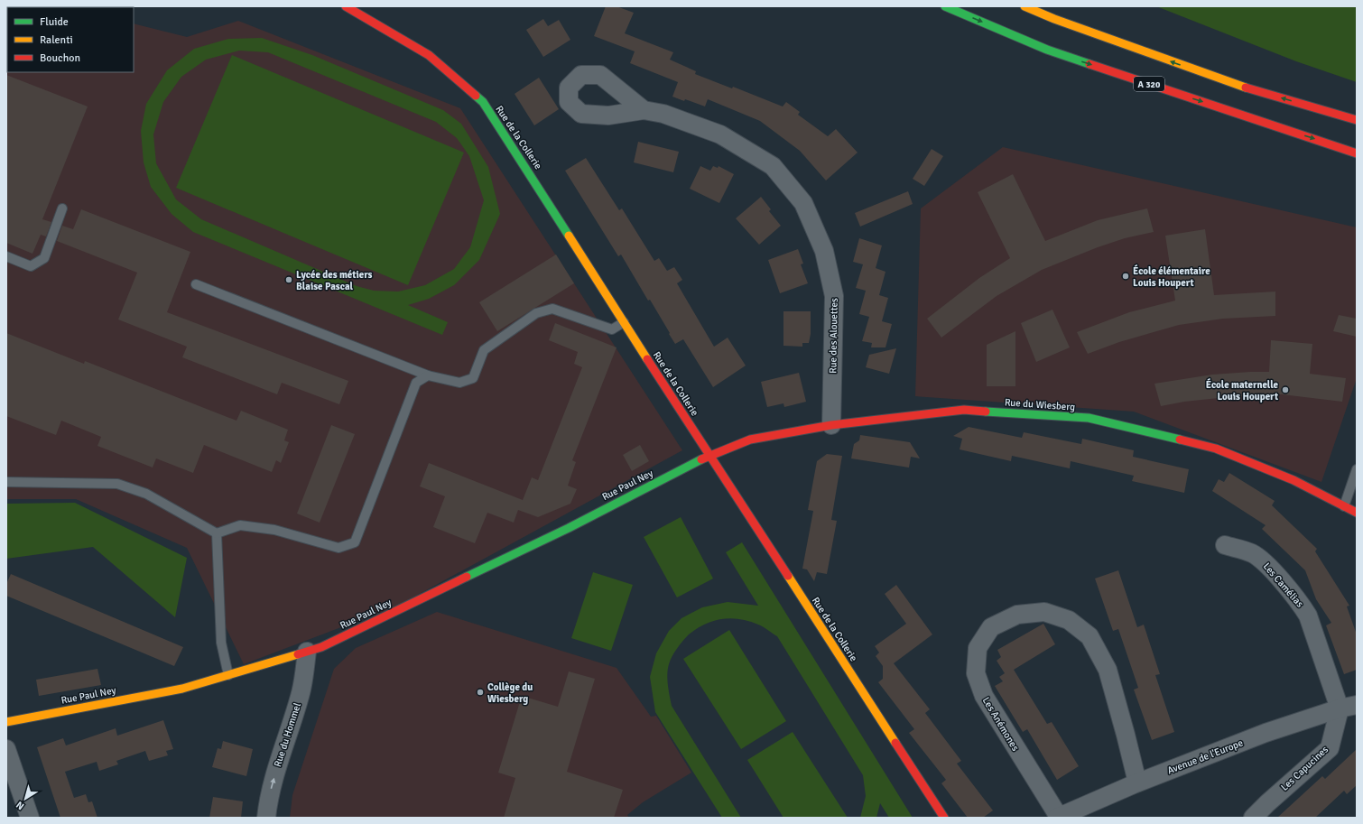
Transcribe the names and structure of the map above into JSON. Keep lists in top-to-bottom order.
{
  "streets": {
    "main road": [
      "A 320",
      "Rue de la Collerie",
      "Rue du Wiesberg",
      "Rue Paul Ney"
    ],
    "street": [
      "Rue des Alouettes",
      "Les Camélias",
      "Les Anémones",
      "Rue du Hommel",
      "Avenue de l'Europe",
      "Les Capucines"
    ]
  },
  "crossings": [
    ["Rue de la Collerie", "Rue du Wiesberg"],
    ["Rue de la Collerie", "Rue Paul Ney"],
    ["Rue des Alouettes", "Rue du Wiesberg"],
    ["Rue du Wiesberg", "Rue Paul Ney"],
    ["Rue Paul Ney", "Rue du Hommel"],
    ["Les Camélias", "Avenue de l'Europe"],
    ["Les Camélias", "Les Capucines"],
    ["Les Anémones", "Avenue de l'Europe"],
    ["Avenue de l'Europe", "Les Capucines"]
  ],
  "one_way": ["Rue du Hommel"],
  "places": [
    "École élémentaire Louis Houpert",
    "Lycée des métiers Blaise Pascal",
    "École maternelle Louis Houpert",
    "Collège du Wiesberg"
  ],
  "legend": ["Fluide", "Ralenti", "Bouchon"],
  "north": "bottom left"
}
